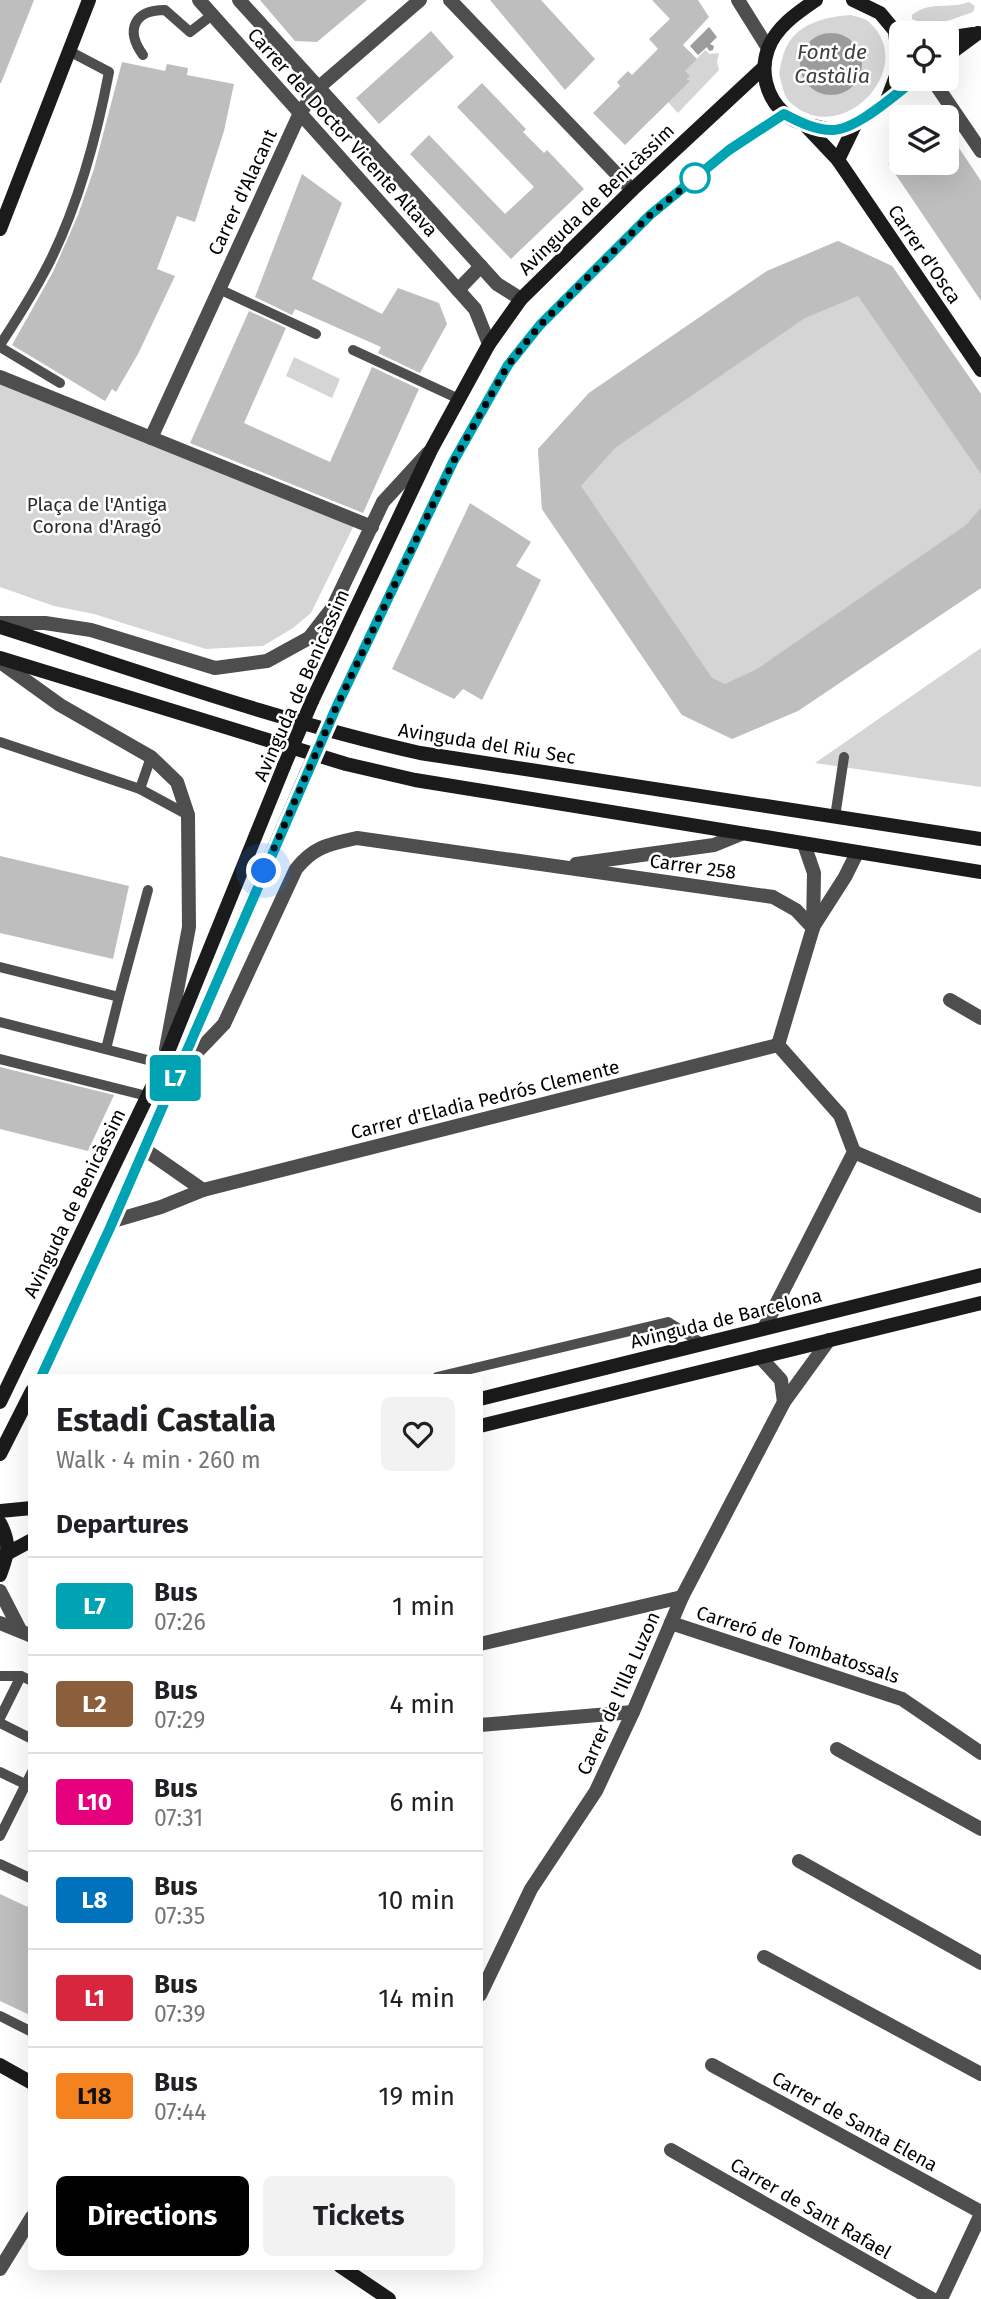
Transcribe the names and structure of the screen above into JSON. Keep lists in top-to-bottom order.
{
  "streets": {
    "main road": [
      "Avinguda de Benicàssim",
      "Carrer d'Osca",
      "Avinguda del Riu Sec",
      "Avinguda de Barcelona"
    ],
    "street": [
      "Carrer del Doctor Vicente Altava",
      "Carrer d'Alacant",
      "Carrer 258",
      "Carrer d'Eladia Pedrós Clemente",
      "Carreró de Tombatossals",
      "Carrer de l'Illa Luzon",
      "Carrer de Santa Elena",
      "Carrer de Sant Rafael"
    ]
  },
  "crossings": [
    ["Carrer del Doctor Vicente Altava", "Carrer d'Alacant"],
    ["Carrer del Doctor Vicente Altava", "Avinguda de Benicàssim"],
    ["Avinguda de Benicàssim", "Carrer 258"],
    ["Avinguda de Benicàssim", "Carrer d'Eladia Pedrós Clemente"],
    ["Carreró de Tombatossals", "Carrer de l'Illa Luzon"]
  ],
  "water": ["Font de Castàlia"],
  "parks": ["Plaça de l'Antiga Corona d'Aragó"],
  "lines": ["bus line L7"],
  "page": {
    "on_map": "L7",
    "heading": [
      ["Estadi Castalia", "Walk · 4 min · 260 m"],
      "Departures"
    ],
    "list": [
      {
        "mark": "L7",
        "name": "Bus",
        "note": "07:26",
        "value": "1 min"
      },
      {
        "mark": "L2",
        "name": "Bus",
        "note": "07:29",
        "value": "4 min"
      },
      {
        "mark": "L10",
        "name": "Bus",
        "note": "07:31",
        "value": "6 min"
      },
      {
        "mark": "L8",
        "name": "Bus",
        "note": "07:35",
        "value": "10 min"
      },
      {
        "mark": "L1",
        "name": "Bus",
        "note": "07:39",
        "value": "14 min"
      },
      {
        "mark": "L18",
        "name": "Bus",
        "note": "07:44",
        "value": "19 min"
      }
    ],
    "buttons": ["Directions", "Tickets"]
  }
}
